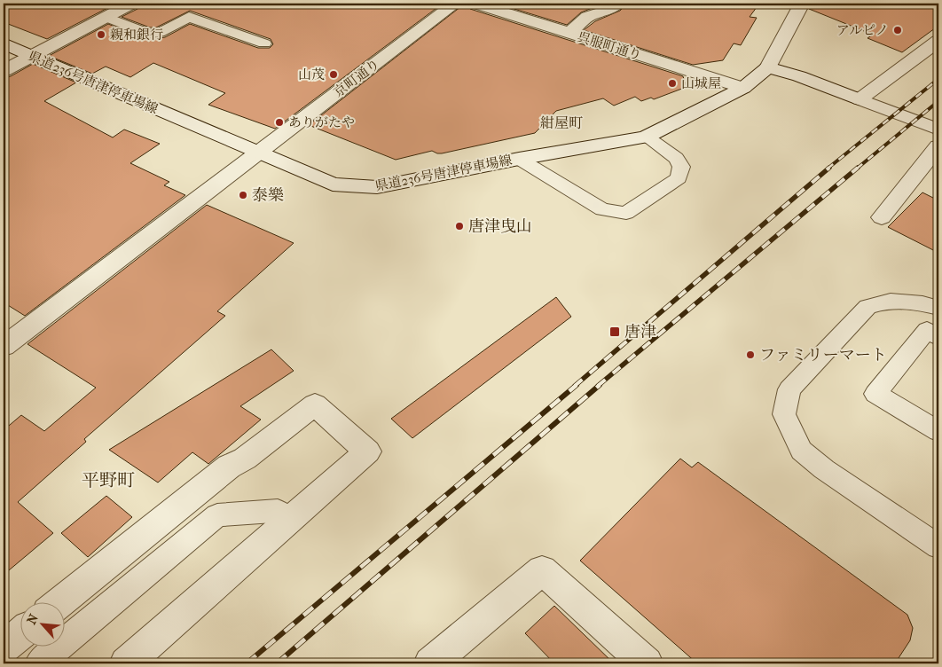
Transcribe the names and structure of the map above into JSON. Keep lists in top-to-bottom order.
{
  "streets": {
    "street": ["呉服町通り", "京町通り", "県道236号唐津停車場線"]
  },
  "crossings": [
    ["呉服町通り", "県道236号唐津停車場線"],
    ["京町通り", "県道236号唐津停車場線"]
  ],
  "districts": ["紺屋町", "平野町"],
  "places": {
    "other": [
      "アルピノ",
      "親和銀行",
      "山茂",
      "山城屋",
      "ありがたや",
      "泰樂",
      "唐津曳山",
      "ファミリーマート"
    ],
    "transit": ["唐津"]
  },
  "north": "top left"
}
